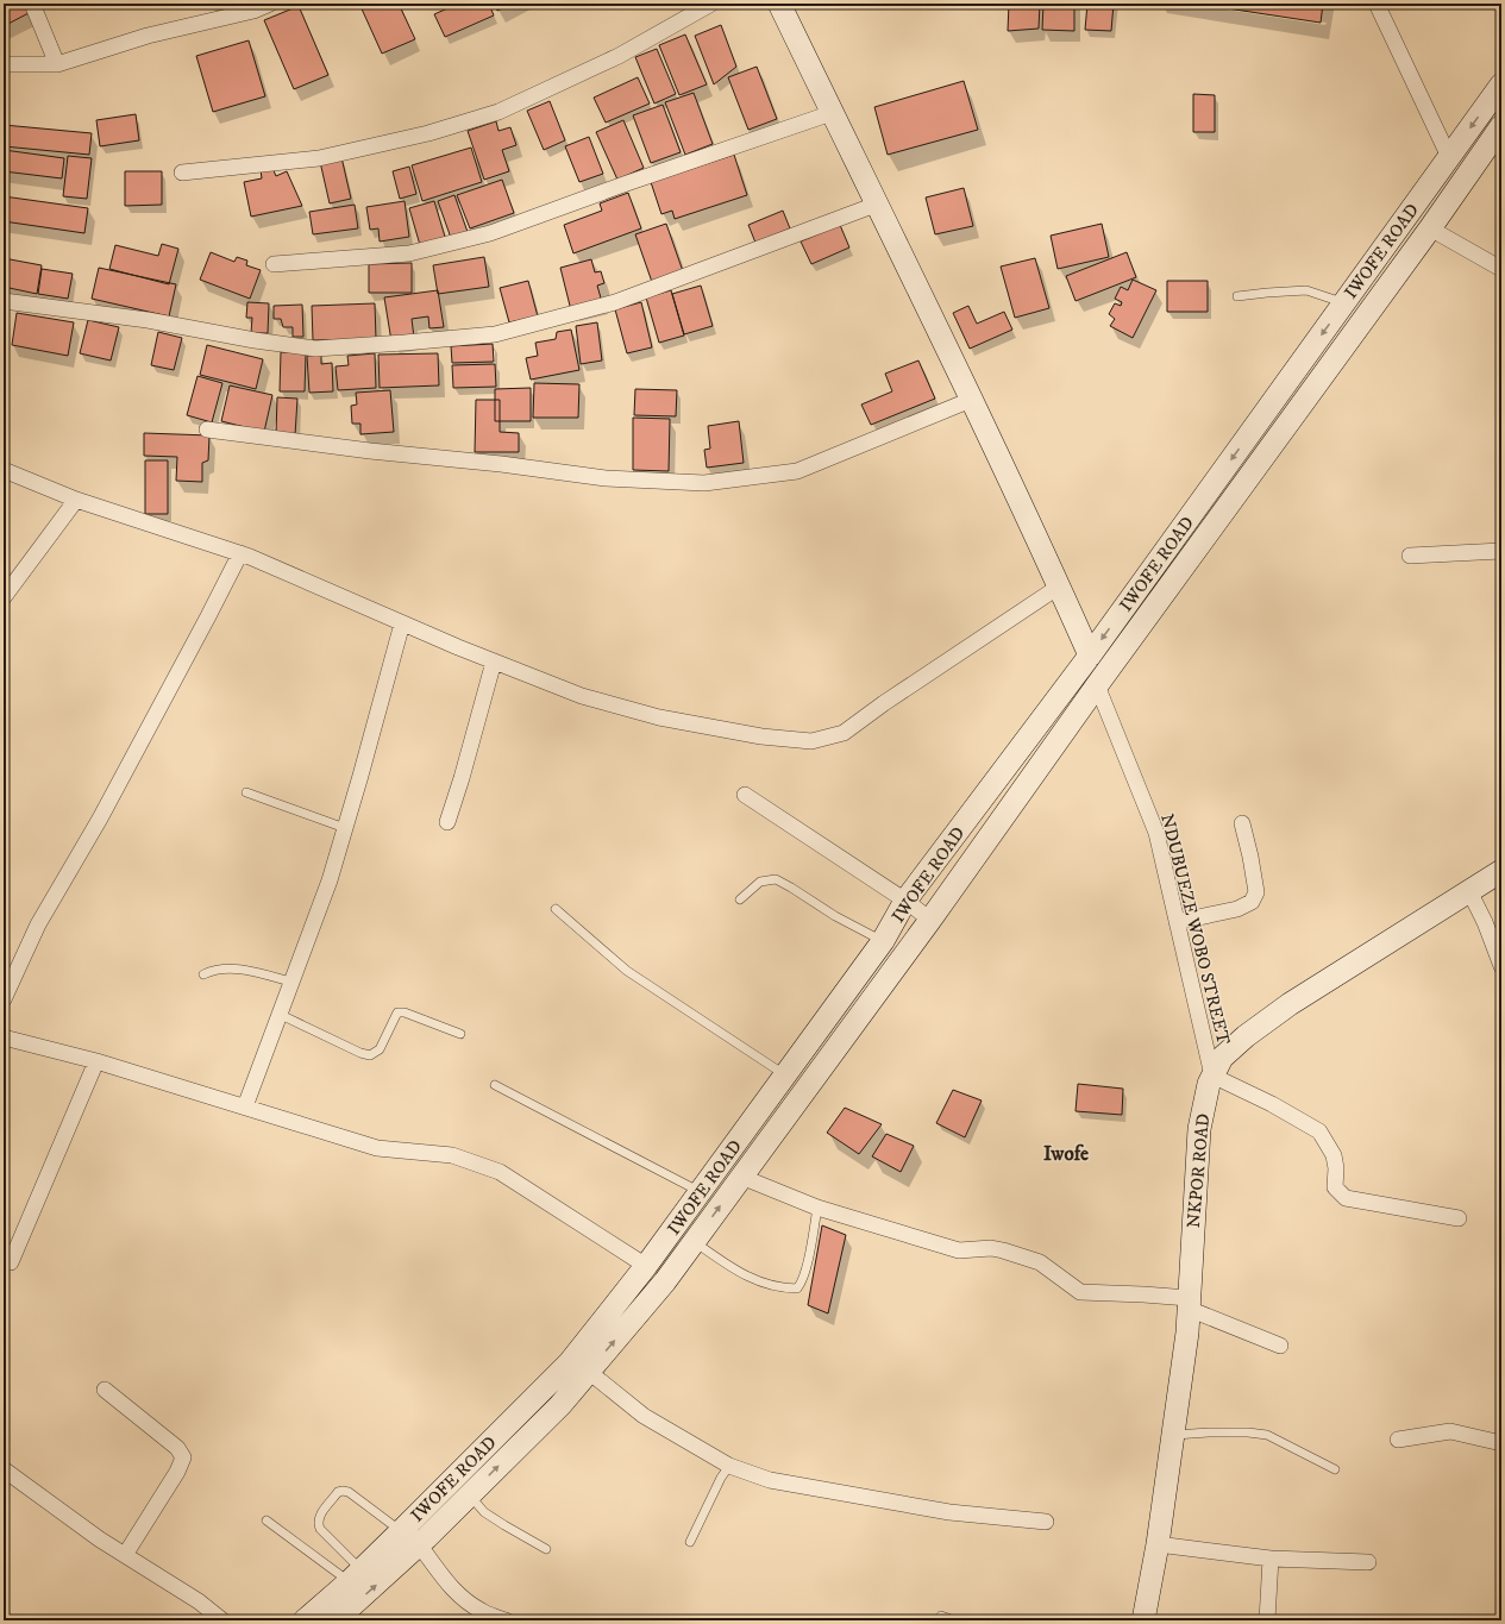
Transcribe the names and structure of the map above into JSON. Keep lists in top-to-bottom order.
{
  "streets": {
    "street": ["IWOFE ROAD", "NDUBUEZE WOBO STREET", "NKPOR ROAD"]
  },
  "crossings": [
    ["IWOFE ROAD", "NDUBUEZE WOBO STREET"],
    ["NDUBUEZE WOBO STREET", "NKPOR ROAD"]
  ],
  "districts": ["Iwofe"]
}
